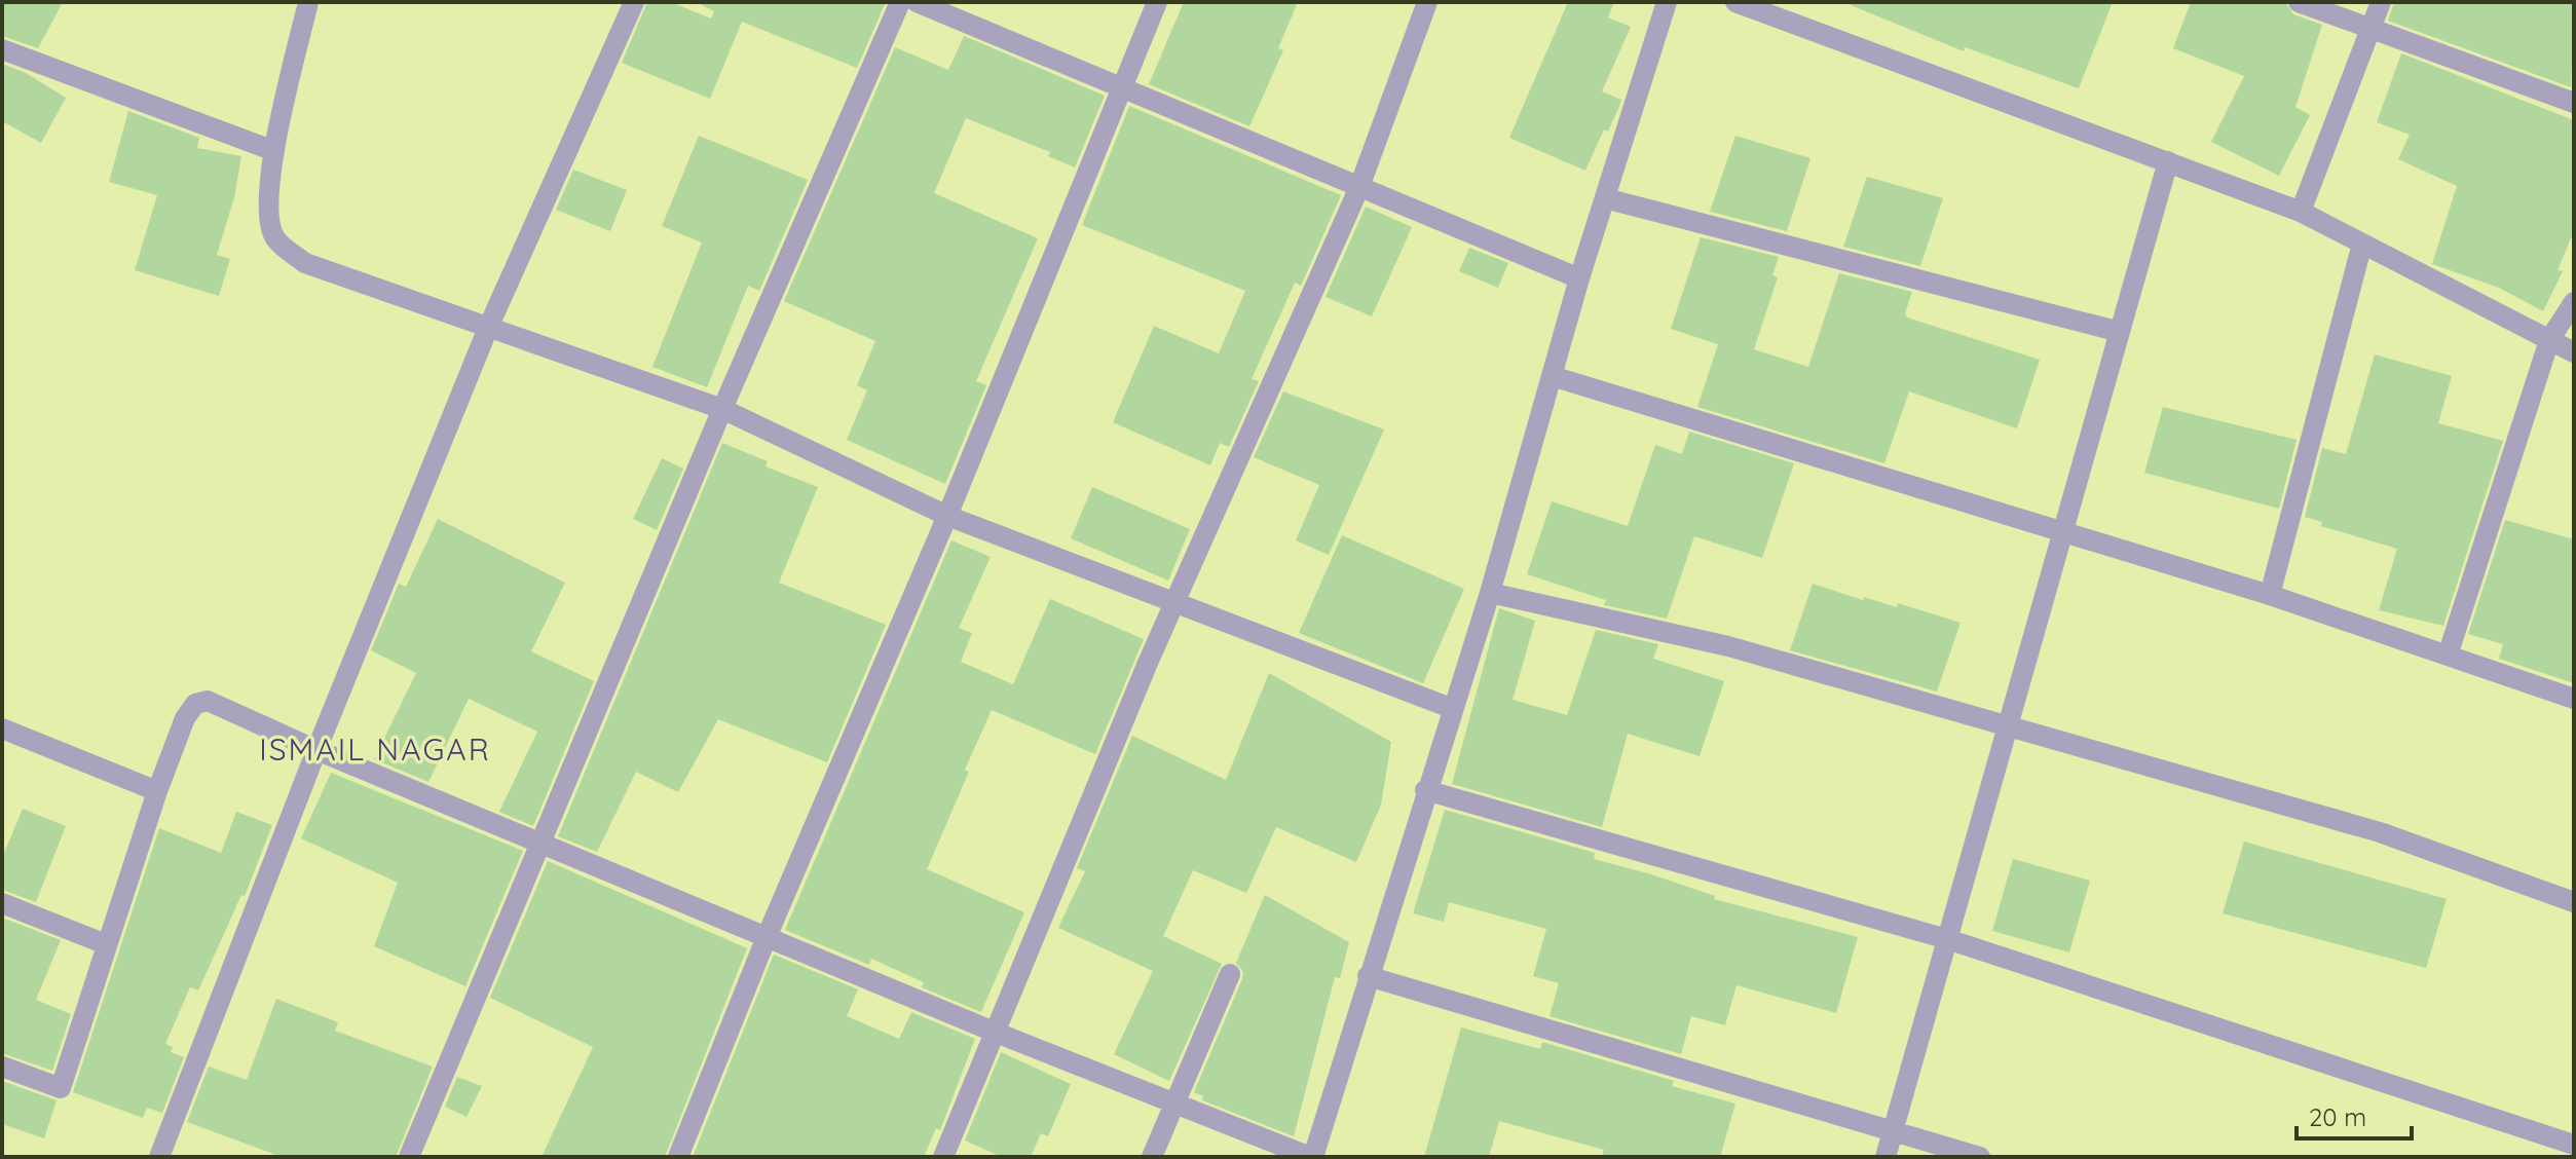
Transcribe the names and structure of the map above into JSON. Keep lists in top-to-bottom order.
{
  "districts": ["ISMAIL NAGAR"],
  "scale_bar": "20 m"
}
